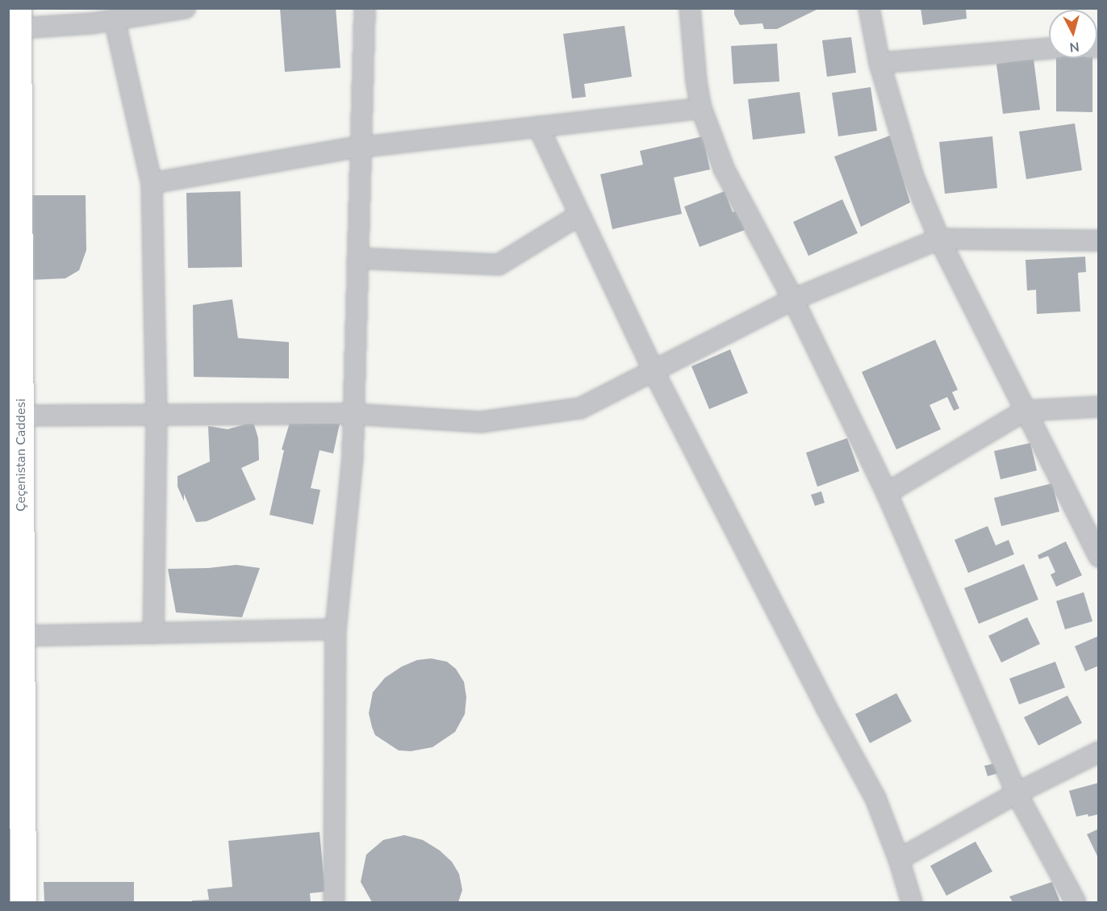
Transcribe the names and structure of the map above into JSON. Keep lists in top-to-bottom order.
{
  "streets": {
    "main road": ["Çeçenistan Caddesi"]
  },
  "north": "bottom"
}
